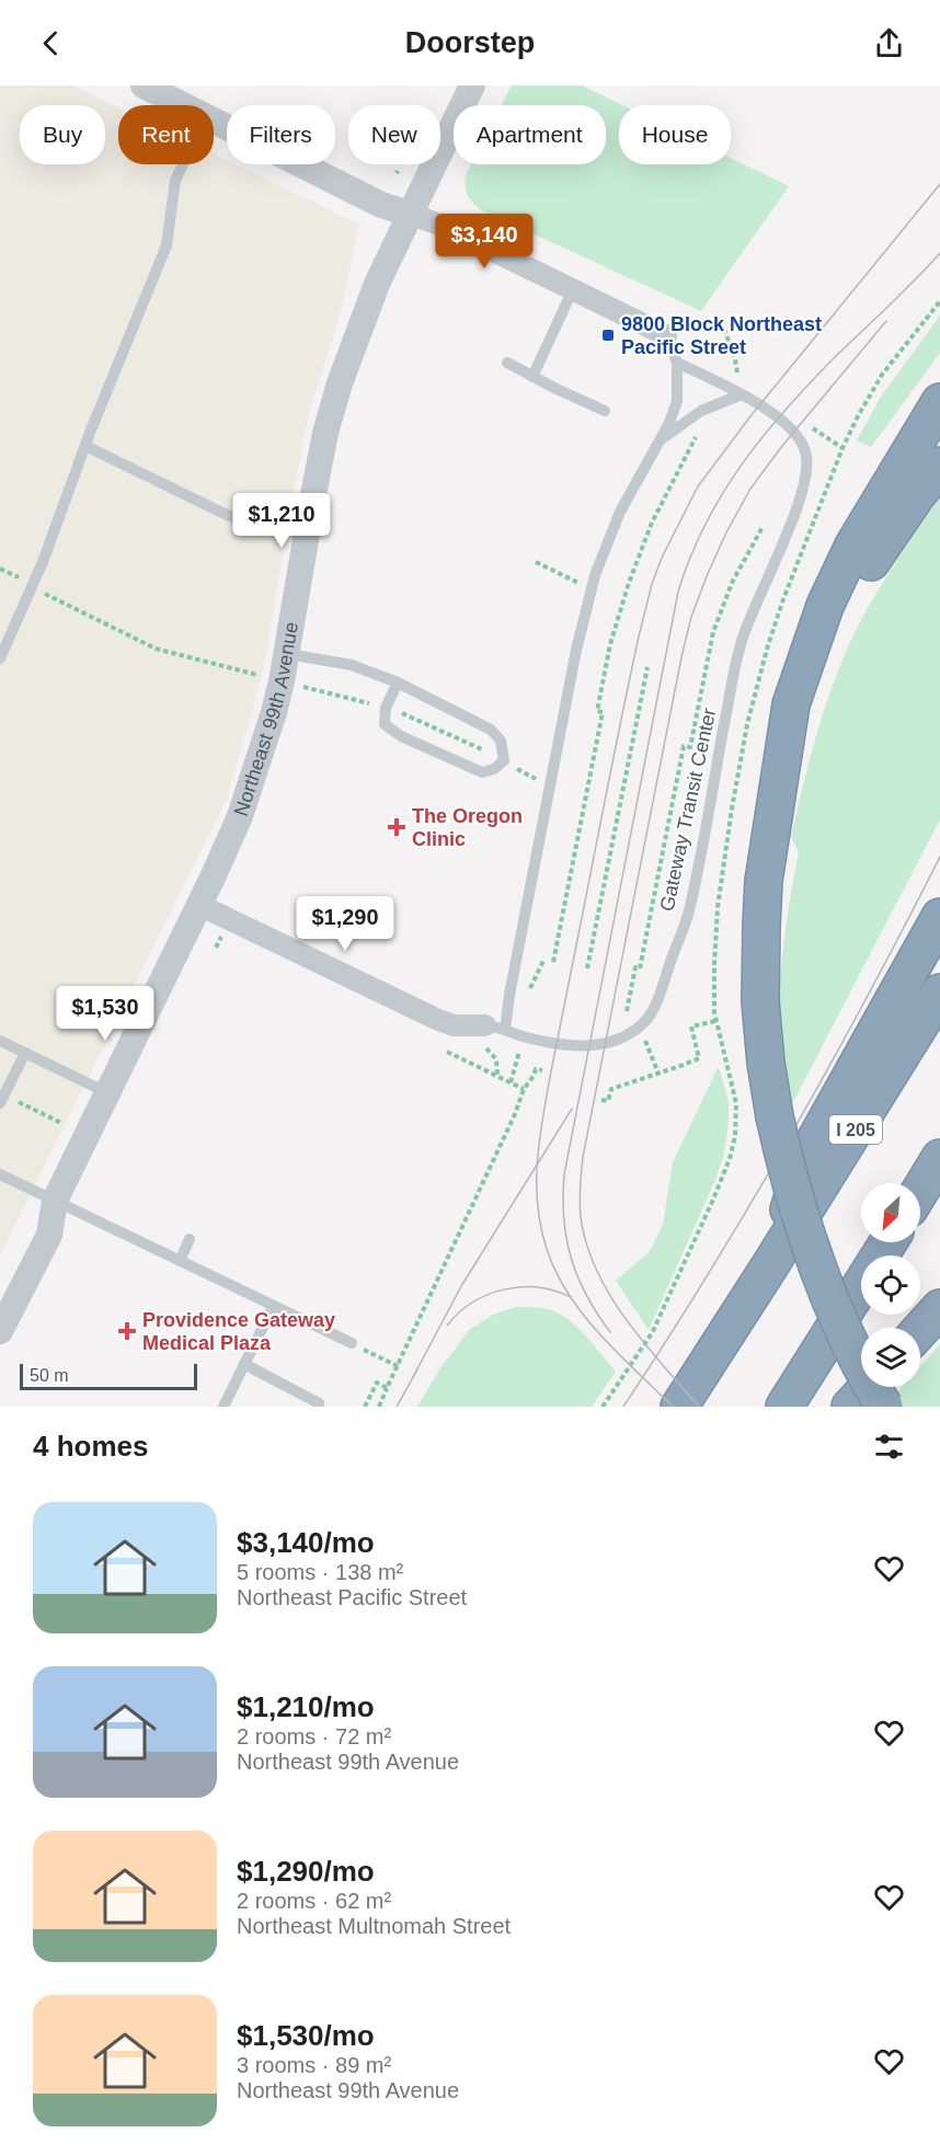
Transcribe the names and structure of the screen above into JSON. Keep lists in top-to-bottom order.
{
  "streets": {
    "highway": ["I 205"],
    "street": ["Northeast 99th Avenue"],
    "lane": ["Gateway Transit Center"]
  },
  "places": {
    "transit": ["9800 Block Northeast Pacific Street"],
    "health": ["The Oregon Clinic", "Providence Gateway Medical Plaza"]
  },
  "scale_bar": "50 m",
  "north": "bottom left",
  "page": {
    "header": "Doorstep",
    "chip": [
      "Buy",
      "Rent",
      "Filters",
      "New",
      "Apartment",
      "House"
    ],
    "price": [
      "$3,140",
      "$1,210",
      "$1,290",
      "$1,530"
    ],
    "scale": "50 m",
    "heading": "4 homes",
    "list": [
      {
        "name": "$3,140/mo",
        "note": "5 rooms · 138 m² · Northeast Pacific Street"
      },
      {
        "name": "$1,210/mo",
        "note": "2 rooms · 72 m² · Northeast 99th Avenue"
      },
      {
        "name": "$1,290/mo",
        "note": "2 rooms · 62 m² · Northeast Multnomah Street"
      },
      {
        "name": "$1,530/mo",
        "note": "3 rooms · 89 m² · Northeast 99th Avenue"
      }
    ]
  }
}
